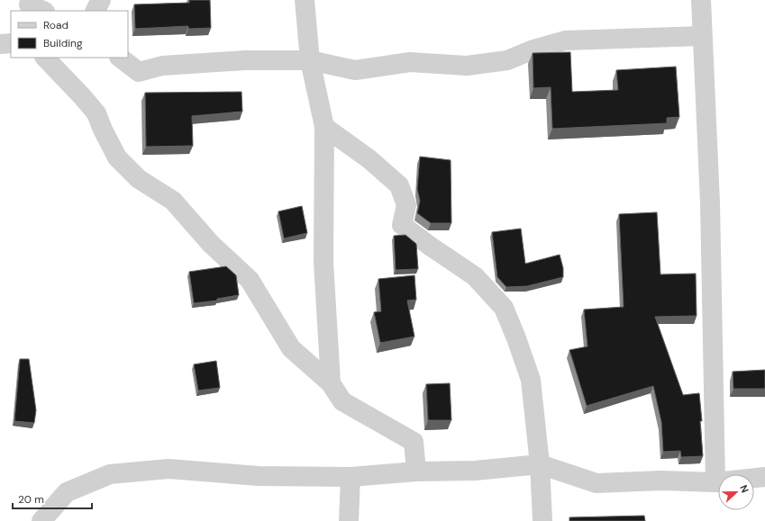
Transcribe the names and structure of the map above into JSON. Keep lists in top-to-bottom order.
{
  "legend": ["Road", "Building"],
  "scale_bar": "20 m",
  "north": "right"
}
